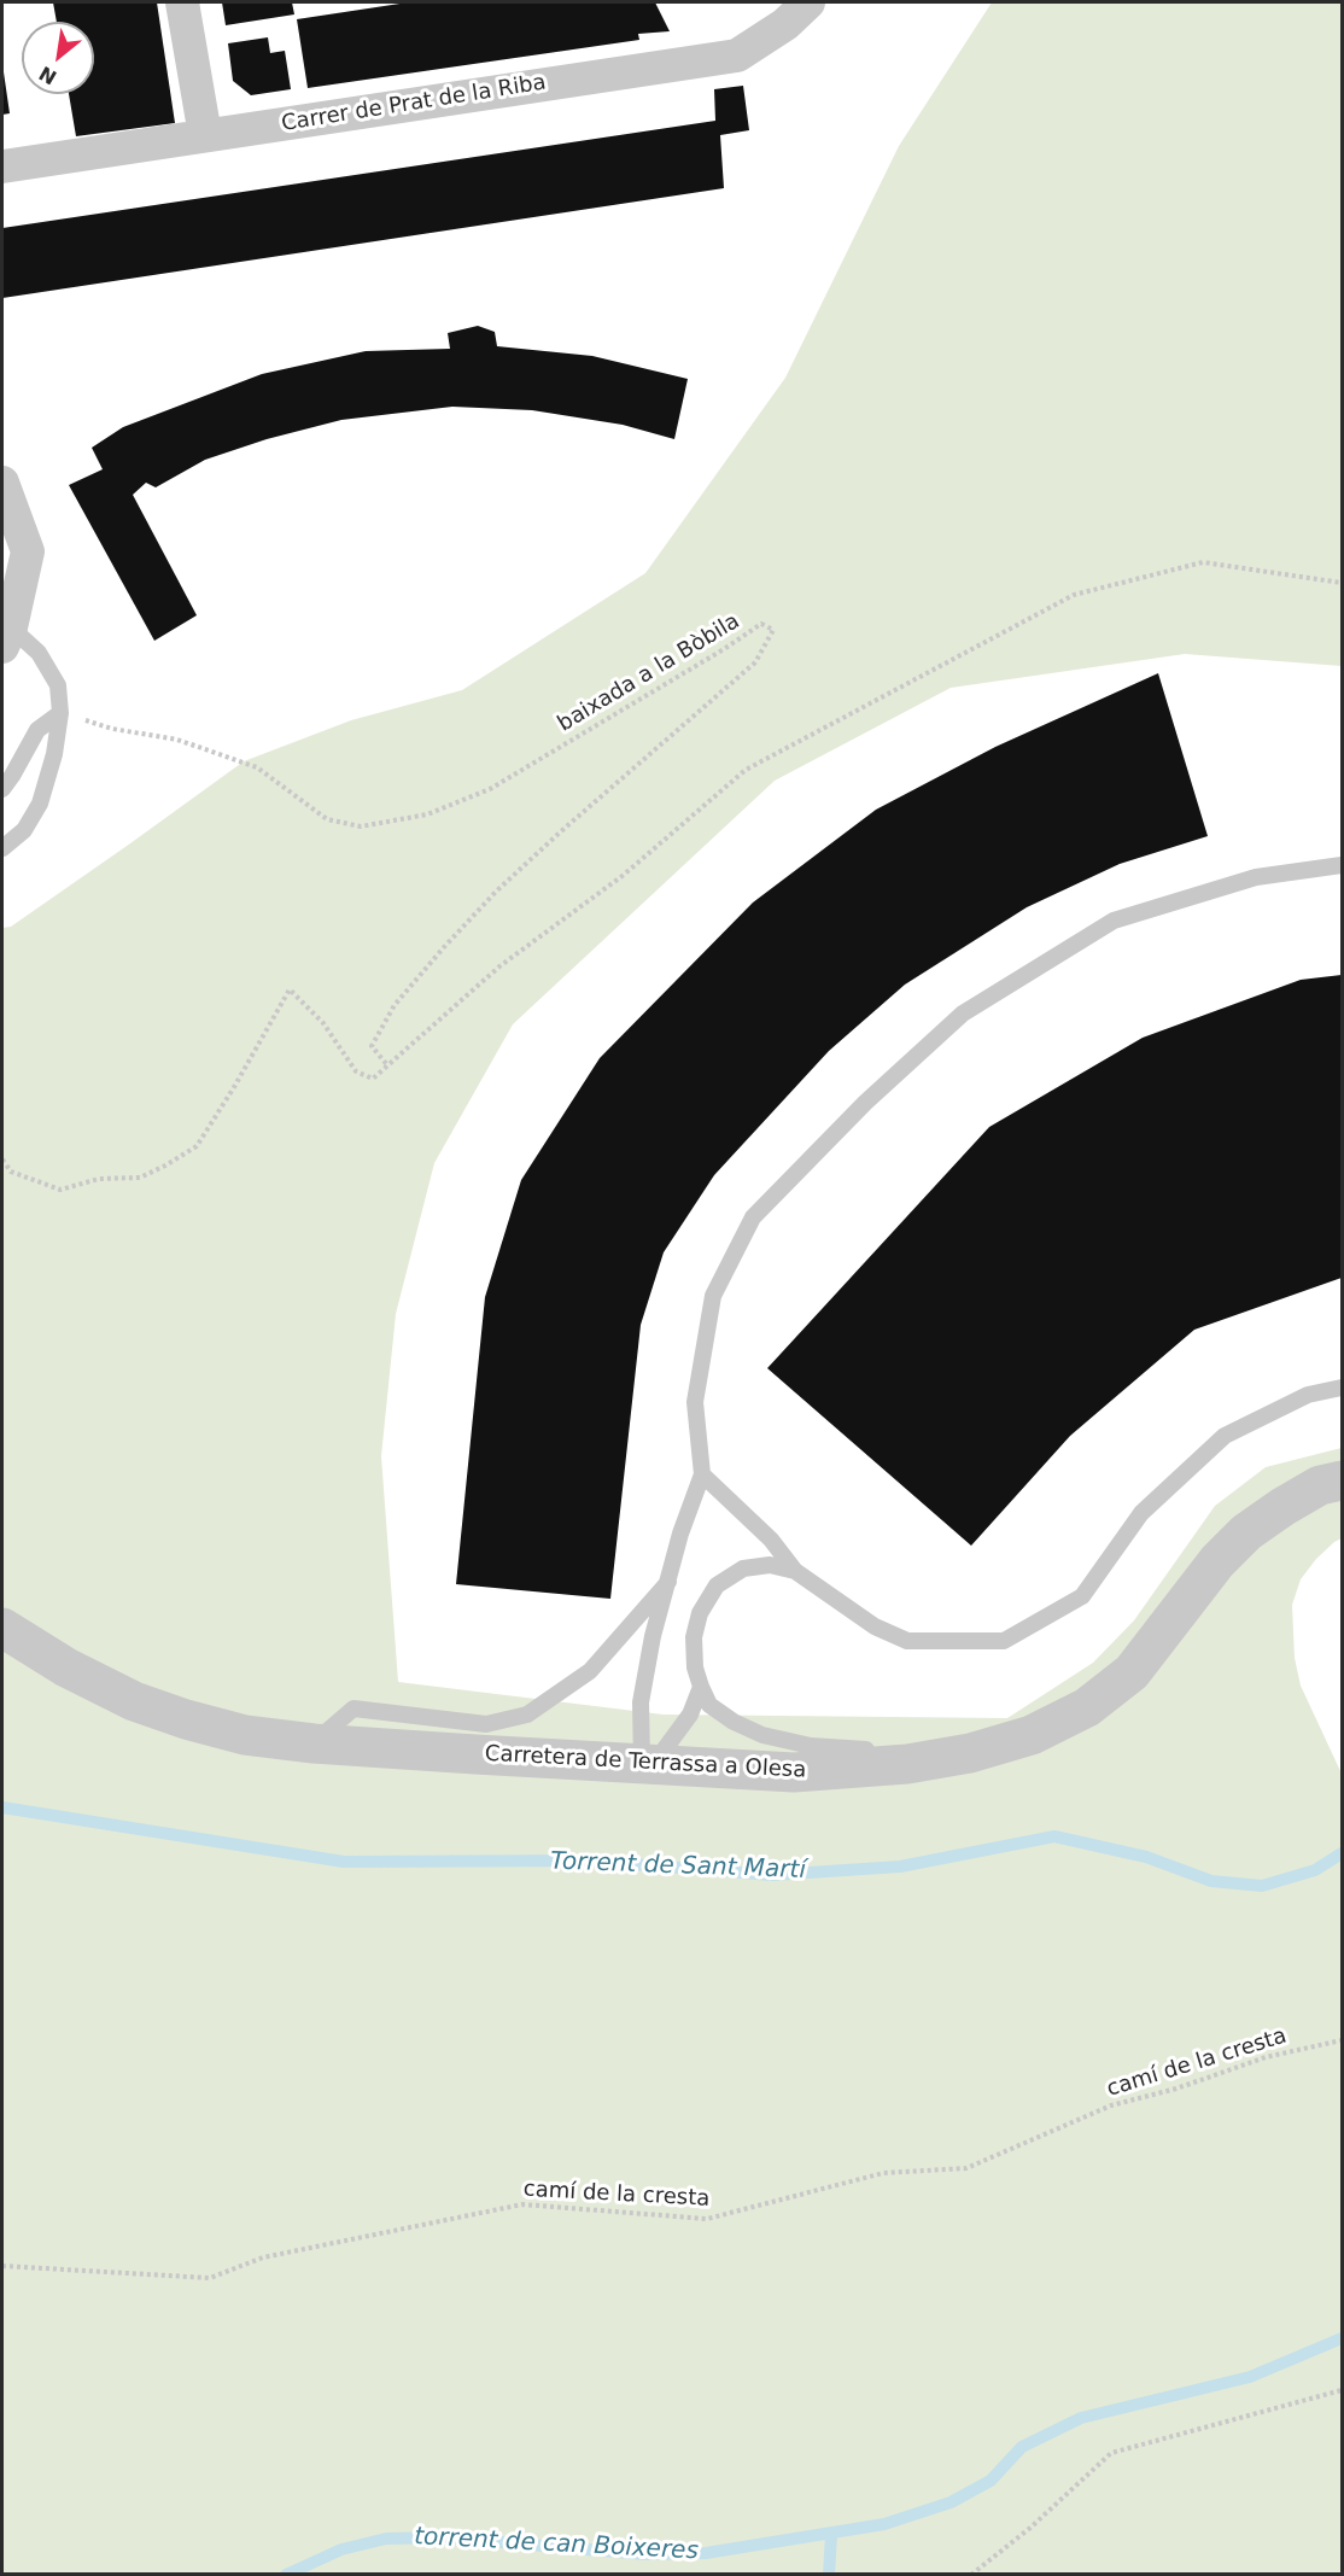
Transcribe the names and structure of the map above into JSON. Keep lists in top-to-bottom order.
{
  "streets": {
    "street": ["Carrer de Prat de la Riba", "Carretera de Terrassa a Olesa"],
    "path": ["baixada a la Bòbila", "camí de la cresta"]
  },
  "water": ["Torrent de Sant Martí", "torrent de can Boixeres"],
  "north": "bottom left"
}
